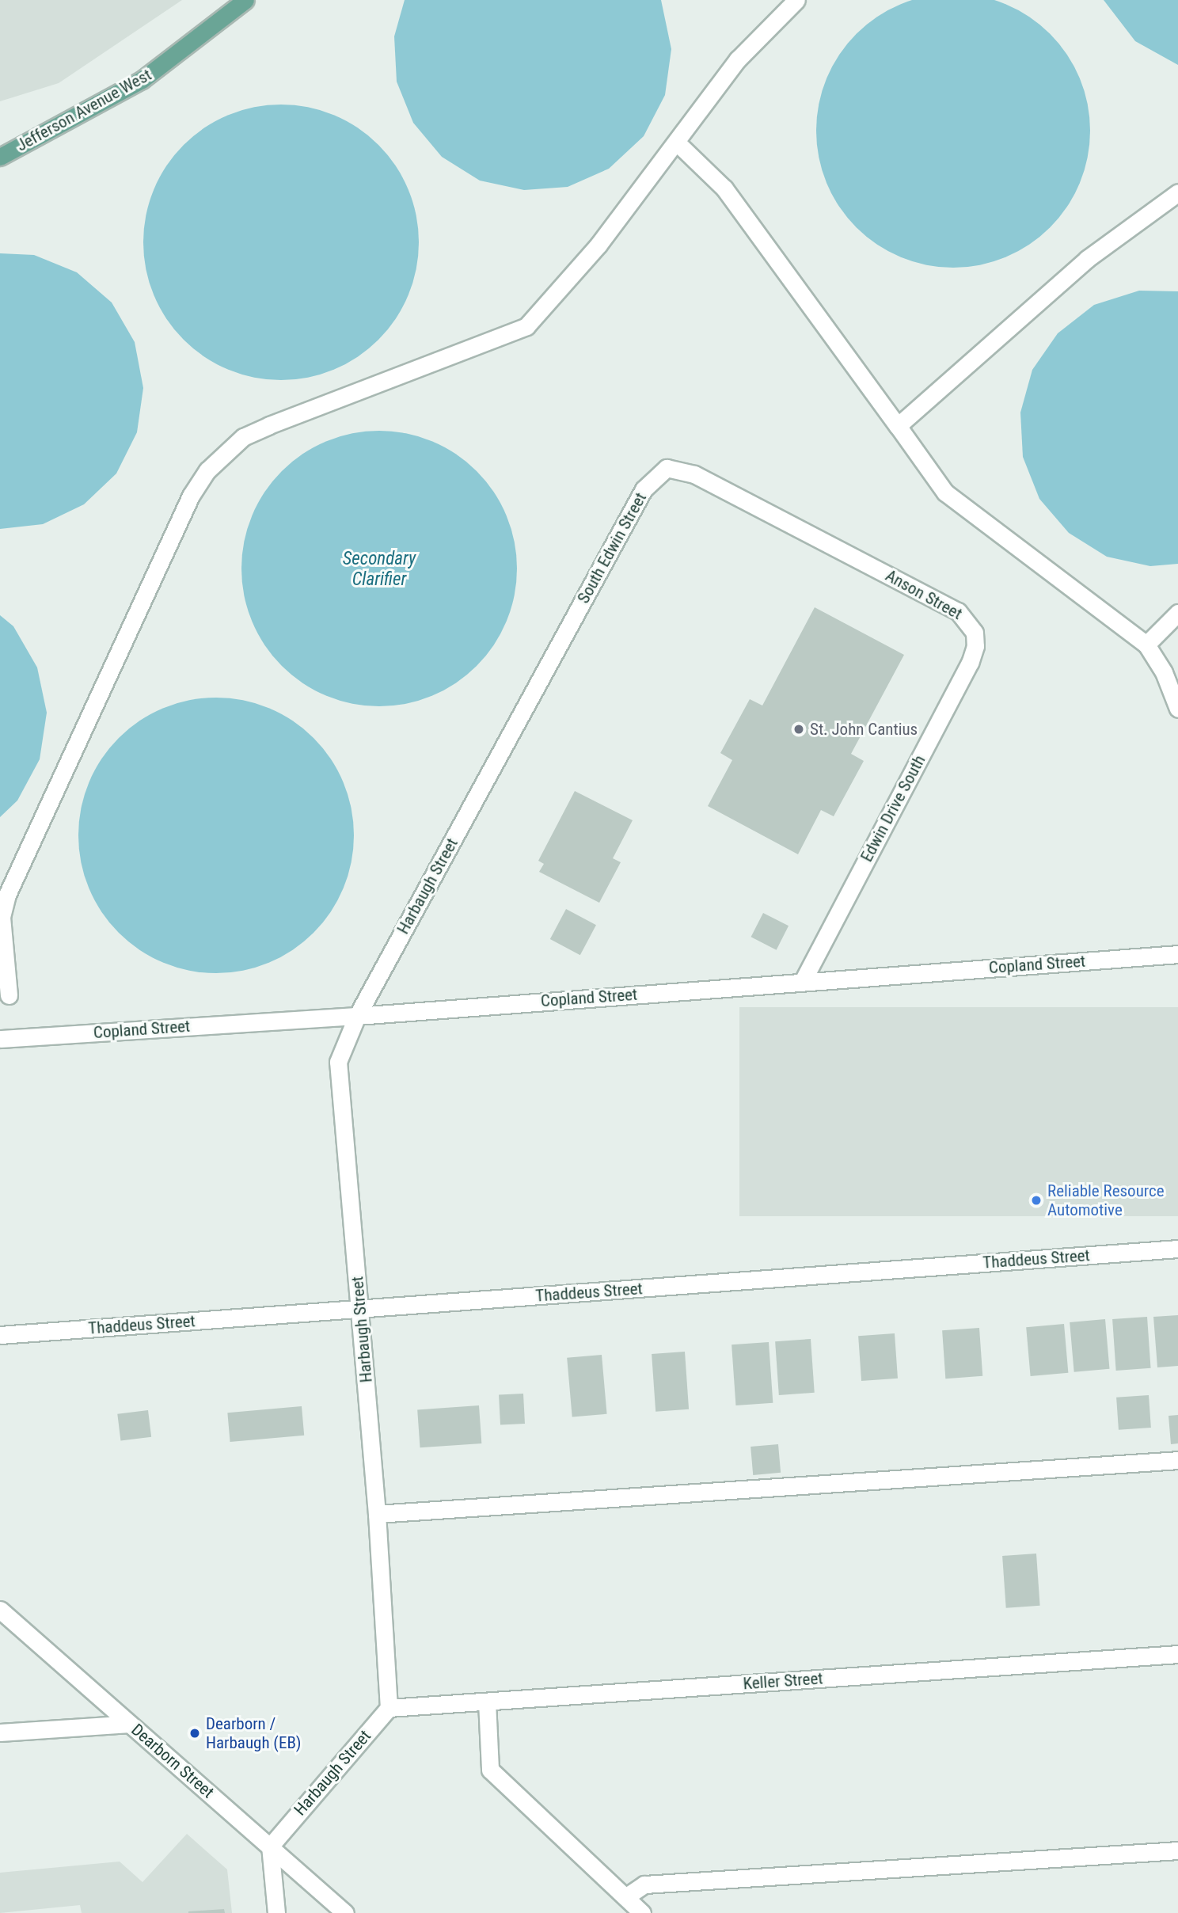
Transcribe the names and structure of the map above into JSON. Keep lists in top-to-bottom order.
{
  "streets": {
    "main road": ["Jefferson Avenue West"],
    "street": [
      "South Edwin Street",
      "Anson Street",
      "Edwin Drive South",
      "Harbaugh Street",
      "Copland Street",
      "Thaddeus Street",
      "Keller Street",
      "Dearborn Street"
    ]
  },
  "crossings": [
    ["South Edwin Street", "Anson Street"],
    ["South Edwin Street", "Harbaugh Street"],
    ["Anson Street", "Edwin Drive South"],
    ["Edwin Drive South", "Copland Street"],
    ["Harbaugh Street", "Copland Street"],
    ["Harbaugh Street", "Thaddeus Street"],
    ["Harbaugh Street", "Keller Street"],
    ["Harbaugh Street", "Dearborn Street"]
  ],
  "water": ["Secondary Clarifier"],
  "places": ["St. John Cantius", "Reliable Resource Automotive", "Dearborn / Harbaugh (EB)"]
}
